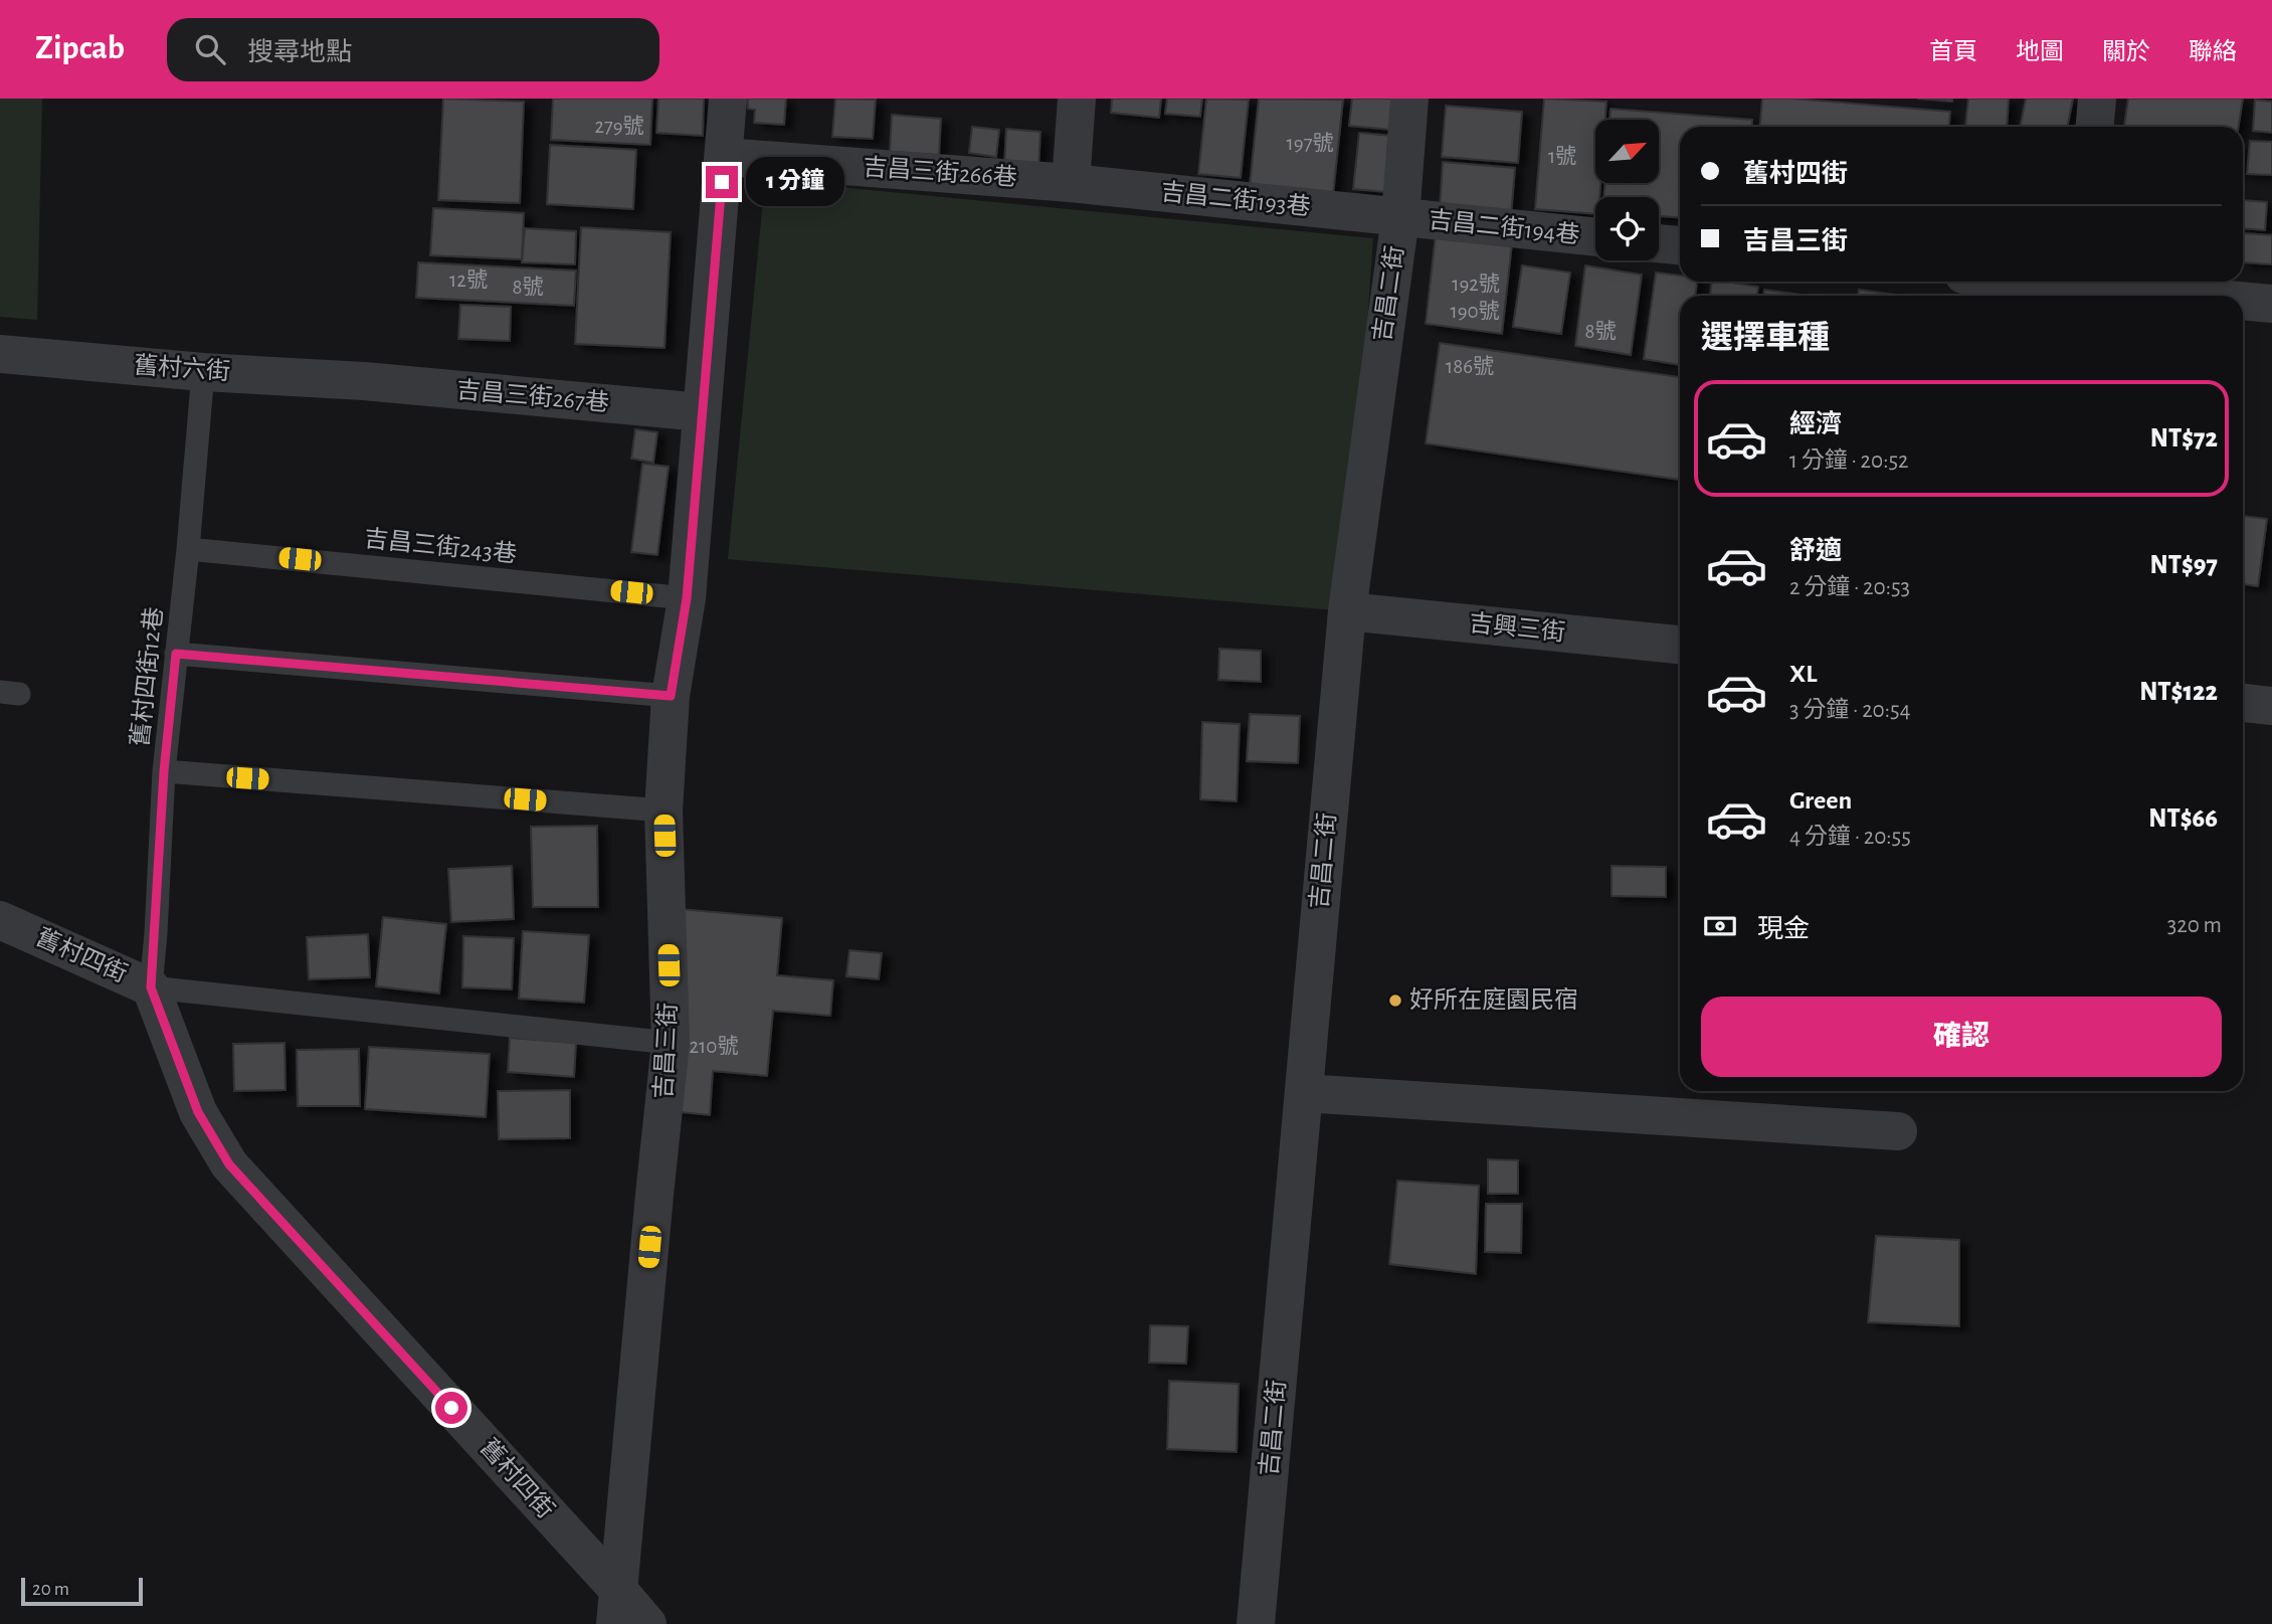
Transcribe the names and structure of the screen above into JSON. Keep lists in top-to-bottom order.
{
  "streets": {
    "street": [
      "吉昌三街266巷",
      "吉昌二街193巷",
      "吉昌二街194巷",
      "吉昌二街",
      "舊村六街",
      "吉昌三街267巷",
      "吉興三街",
      "舊村四街",
      "吉昌三街"
    ],
    "lane": ["吉昌三街243巷", "舊村四街12巷"]
  },
  "crossings": [
    ["吉昌三街266巷", "吉昌二街193巷"],
    ["吉昌三街266巷", "吉昌三街"],
    ["吉昌二街193巷", "吉昌二街194巷"],
    ["吉昌二街193巷", "吉昌二街"],
    ["吉昌二街194巷", "吉昌二街"],
    ["吉昌二街", "吉興三街"],
    ["舊村六街", "吉昌三街267巷"],
    ["舊村六街", "舊村四街12巷"],
    ["吉昌三街267巷", "吉昌三街"],
    ["吉昌三街243巷", "舊村四街12巷"],
    ["吉昌三街243巷", "吉昌三街"],
    ["舊村四街12巷", "舊村四街"],
    ["舊村四街", "吉昌三街"]
  ],
  "places": ["好所在庭園民宿"],
  "house_numbers": [
    "279號",
    "197號",
    "1號",
    "12號",
    "192號",
    "8號",
    "190號",
    "8號",
    "186號",
    "210號"
  ],
  "scale_bar": "20 m",
  "north": "top right",
  "page": {
    "header": "Zipcab",
    "search": "搜尋地點",
    "nav": [
      "首頁",
      "地圖",
      "關於",
      "聯絡"
    ],
    "banner": ["舊村四街", "吉昌三街"],
    "bubble": "1 分鐘",
    "heading": "選擇車種",
    "list": [
      {
        "name": "經濟",
        "note": "1 分鐘 · 20:52",
        "value": "NT$72"
      },
      {
        "name": "舒適",
        "note": "2 分鐘 · 20:53",
        "value": "NT$97"
      },
      {
        "name": "XL",
        "note": "3 分鐘 · 20:54",
        "value": "NT$122"
      },
      {
        "name": "Green",
        "note": "4 分鐘 · 20:55",
        "value": "NT$66"
      }
    ],
    "pay": ["現金", "320 m"],
    "buttons": "確認",
    "scale": "20 m"
  }
}
